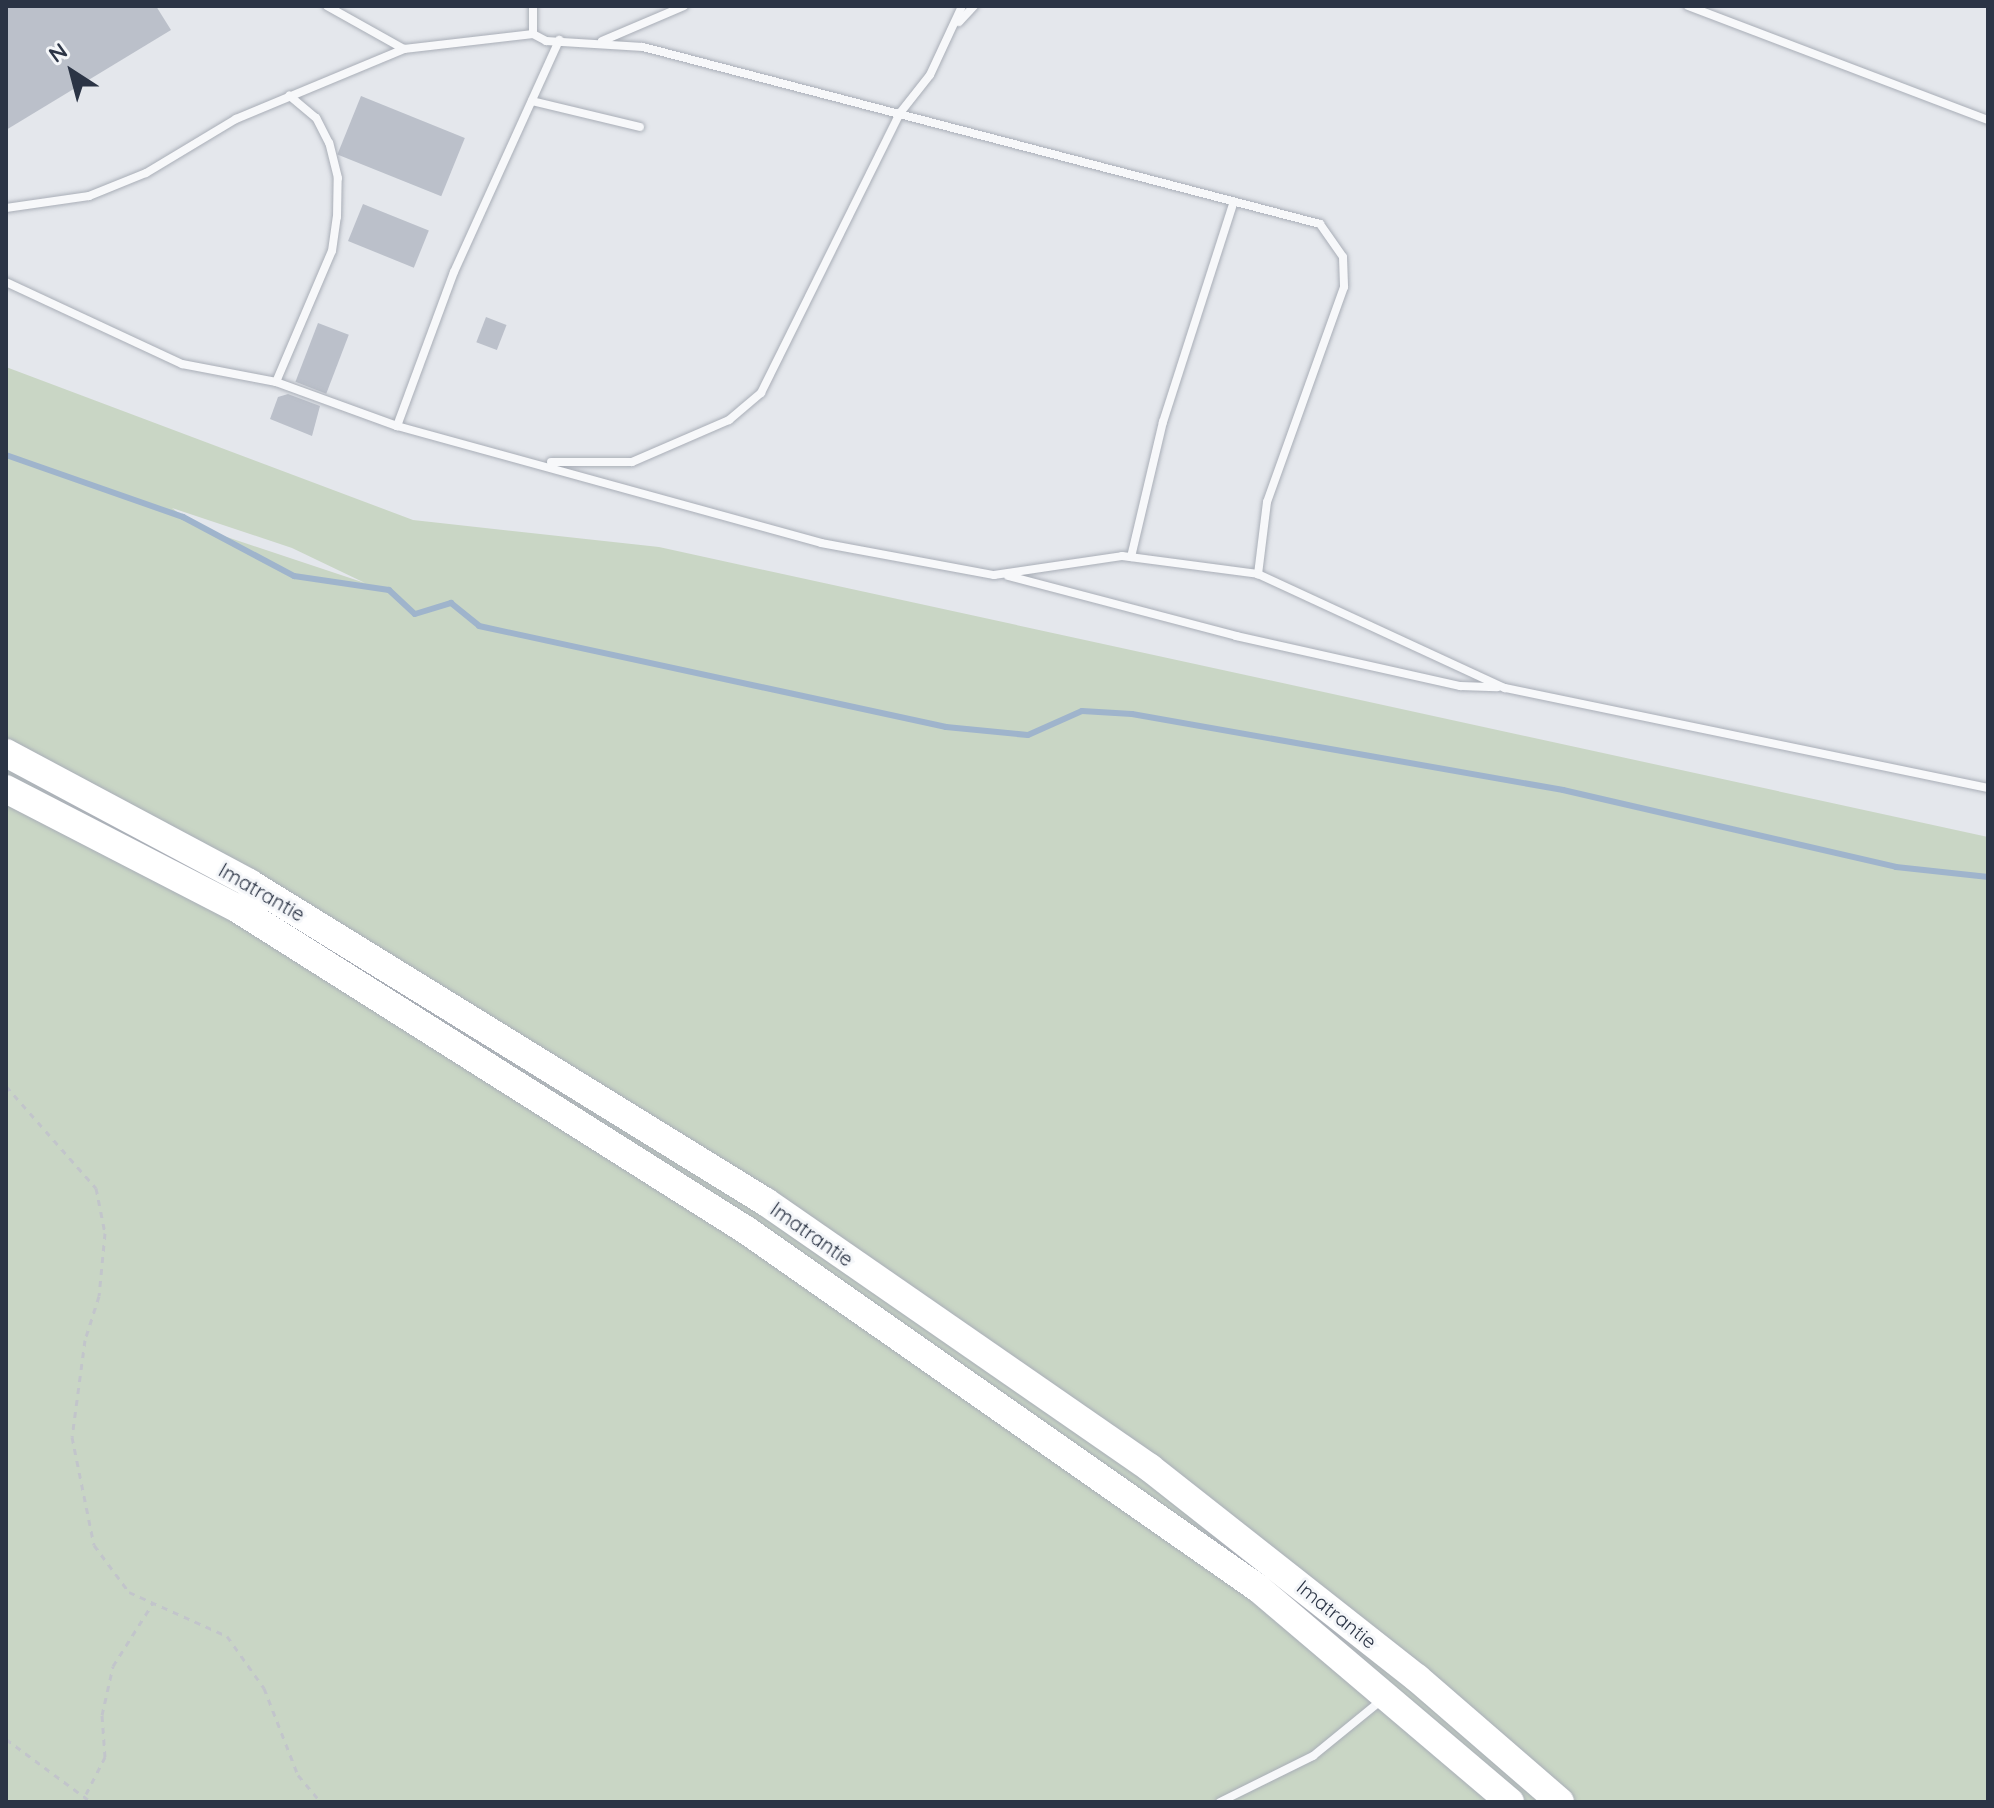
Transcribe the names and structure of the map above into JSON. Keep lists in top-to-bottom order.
{
  "streets": {
    "highway": ["Imatrantie"]
  },
  "north": "top left"
}
